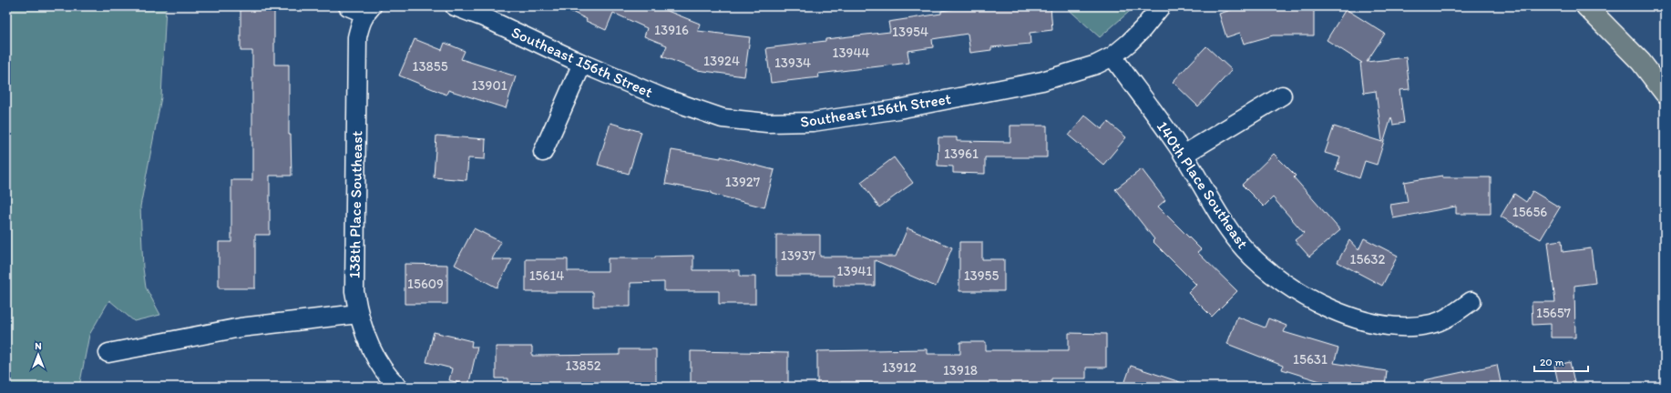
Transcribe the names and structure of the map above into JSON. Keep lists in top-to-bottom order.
{
  "streets": {
    "street": ["Southeast 156th Street", "140th Place Southeast", "138th Place Southeast"]
  },
  "crossings": [
    ["Southeast 156th Street", "140th Place Southeast"]
  ],
  "house_numbers": [
    "13916",
    "13954",
    "13944",
    "13924",
    "13934",
    "13855",
    "13901",
    "13961",
    "13927",
    "15656",
    "13937",
    "15632",
    "13941",
    "15614",
    "13955",
    "15609",
    "15657",
    "15631",
    "13852",
    "13912",
    "13918"
  ],
  "scale_bar": "20 m",
  "north": "top"
}
